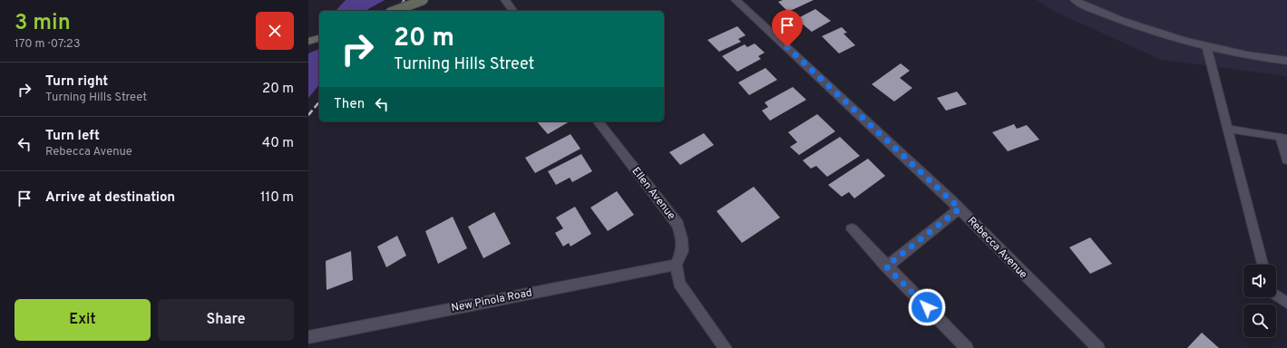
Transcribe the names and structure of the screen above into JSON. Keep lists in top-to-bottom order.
{
  "streets": {
    "street": ["Ellen Avenue", "Rebecca Avenue", "New Pinola Road"]
  },
  "crossings": [
    ["Ellen Avenue", "New Pinola Road"]
  ],
  "page": {
    "heading": ["3 min", "170 m · 07:23"],
    "turn": ["20 m", "Turning Hills Street"],
    "list": [
      {
        "name": "Turn right",
        "note": "Turning Hills Street",
        "value": "20 m"
      },
      {
        "name": "Turn left",
        "note": "Rebecca Avenue",
        "value": "40 m"
      },
      {
        "name": "Arrive at destination",
        "value": "110 m"
      }
    ],
    "then": "Then",
    "buttons": ["Exit", "Share"]
  }
}
